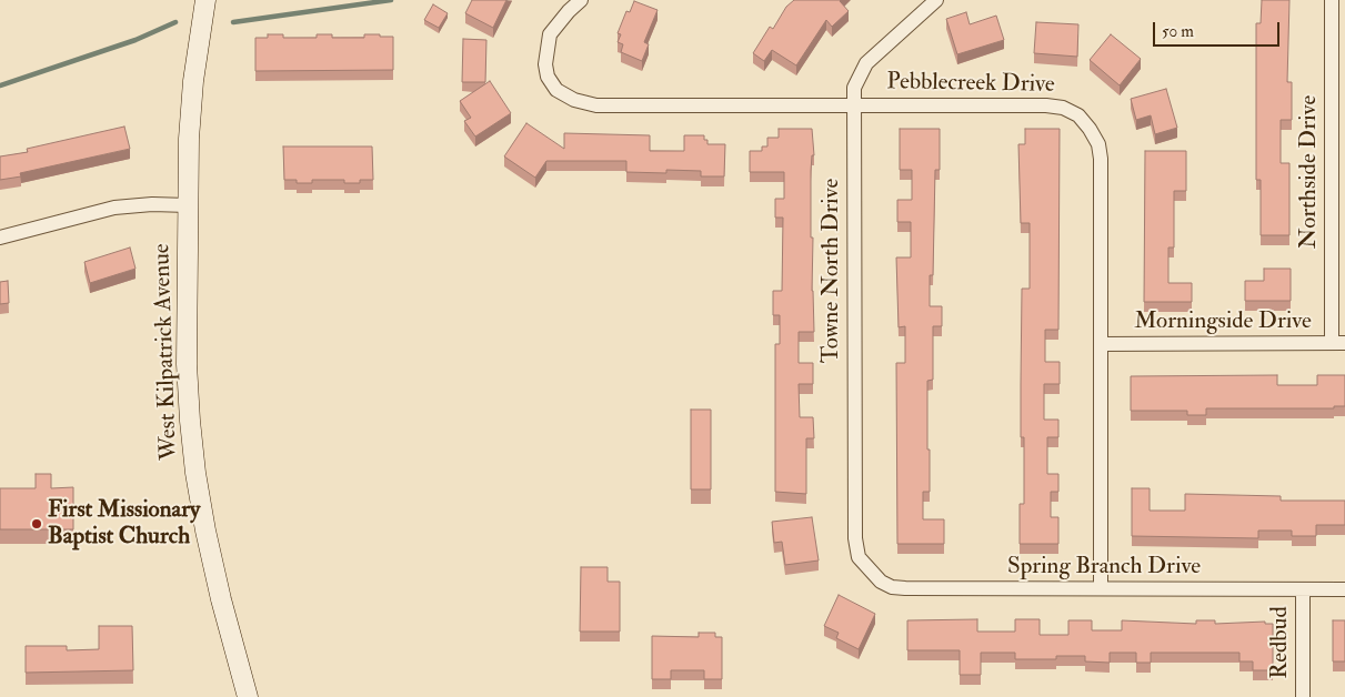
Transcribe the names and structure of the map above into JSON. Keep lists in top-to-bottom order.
{
  "streets": {
    "main road": ["West Kilpatrick Avenue"],
    "street": [
      "Pebblecreek Drive",
      "Northside Drive",
      "Towne North Drive",
      "Morningside Drive",
      "Spring Branch Drive",
      "Redbud"
    ]
  },
  "crossings": [
    ["Pebblecreek Drive", "Towne North Drive"],
    ["Pebblecreek Drive", "Morningside Drive"],
    ["Pebblecreek Drive", "Spring Branch Drive"],
    ["Northside Drive", "Morningside Drive"],
    ["Towne North Drive", "Spring Branch Drive"],
    ["Spring Branch Drive", "Redbud"]
  ],
  "places": ["First Missionary Baptist Church"],
  "scale_bar": "50 m"
}
